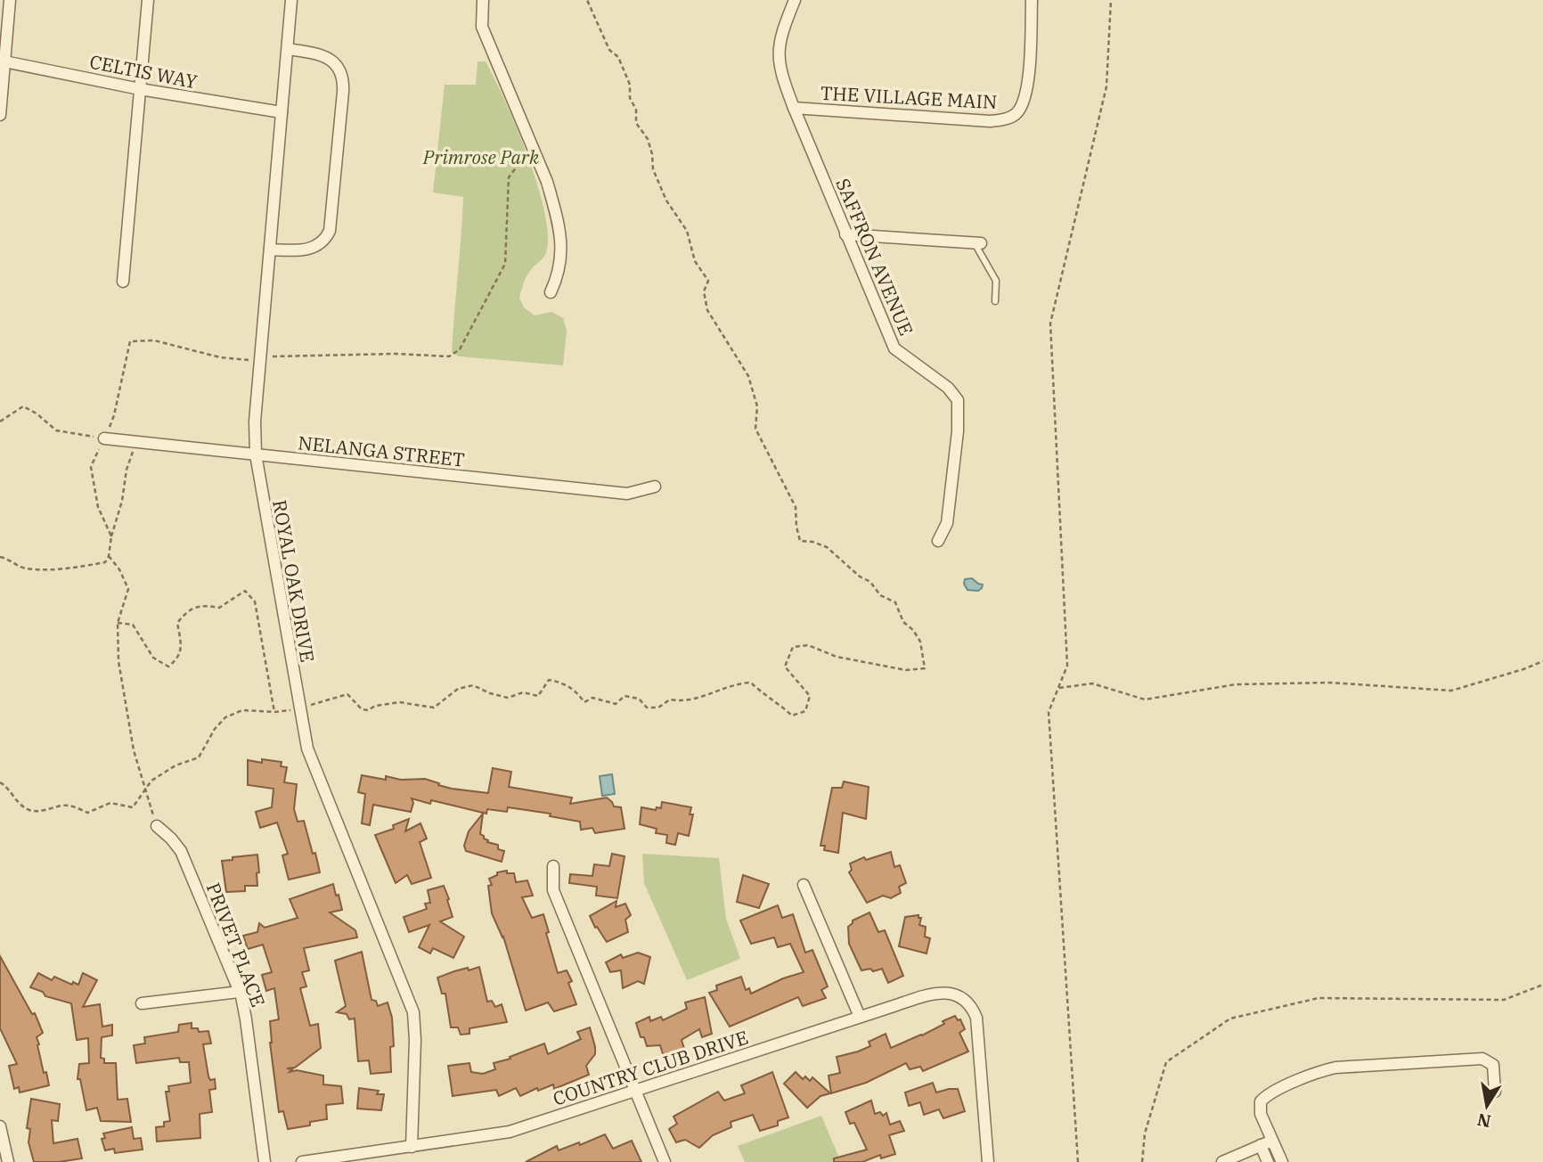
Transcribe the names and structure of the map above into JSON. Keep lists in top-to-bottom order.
{
  "streets": {
    "street": [
      "CELTIS WAY",
      "THE VILLAGE MAIN",
      "SAFFRON AVENUE",
      "NELANGA STREET",
      "ROYAL OAK DRIVE",
      "PRIVET PLACE",
      "COUNTRY CLUB DRIVE"
    ]
  },
  "crossings": [
    ["CELTIS WAY", "ROYAL OAK DRIVE"],
    ["THE VILLAGE MAIN", "SAFFRON AVENUE"],
    ["NELANGA STREET", "ROYAL OAK DRIVE"],
    ["ROYAL OAK DRIVE", "COUNTRY CLUB DRIVE"]
  ],
  "parks": ["Primrose Park"],
  "north": "bottom"
}
